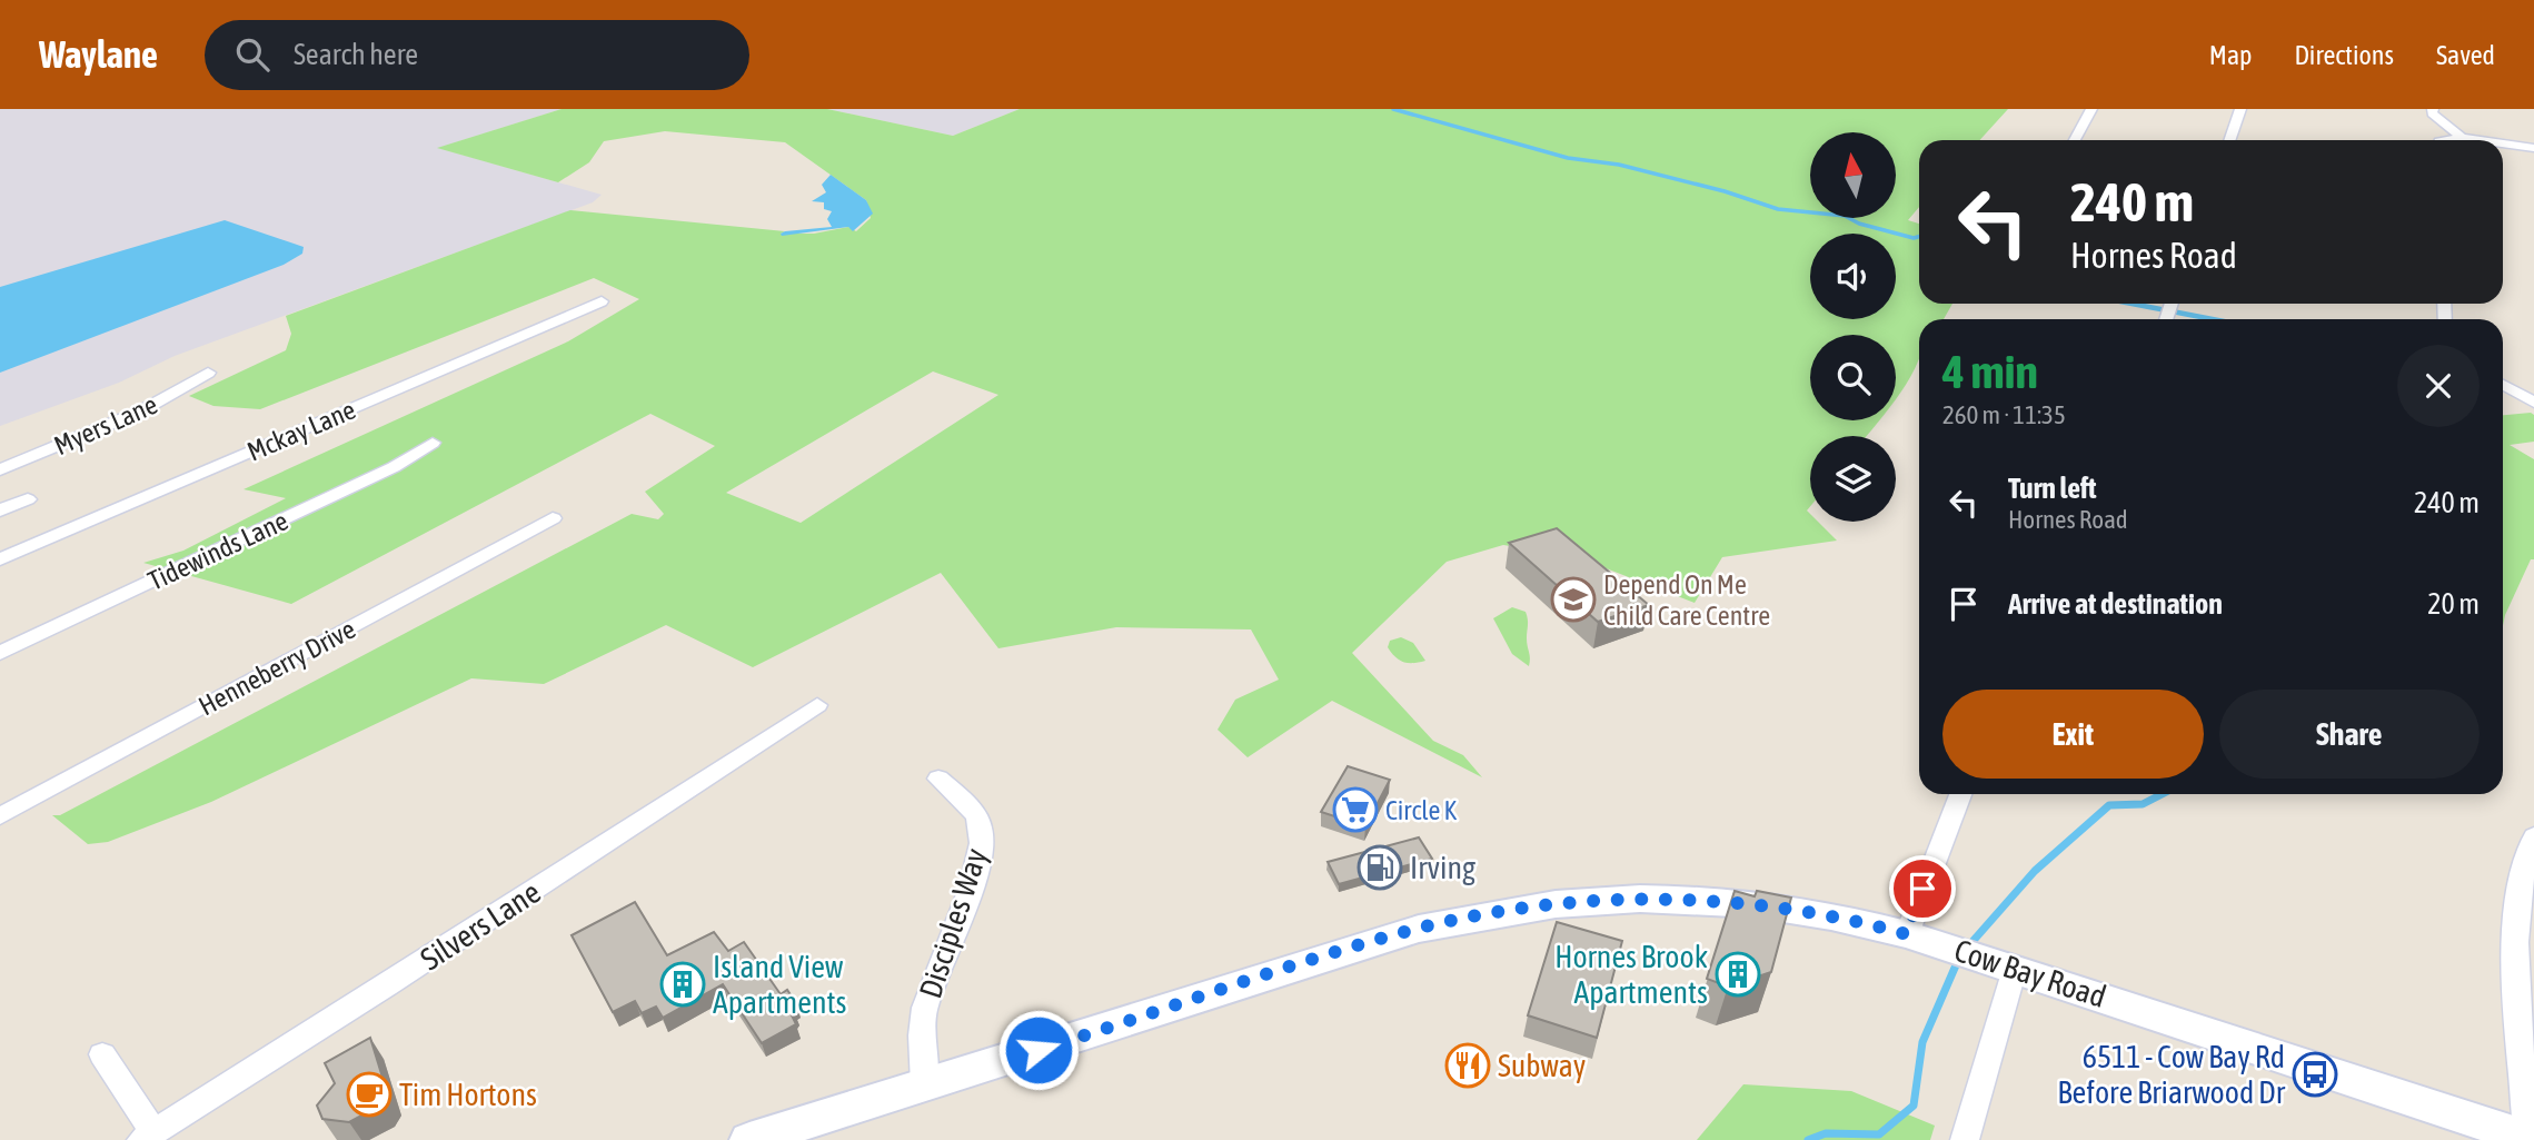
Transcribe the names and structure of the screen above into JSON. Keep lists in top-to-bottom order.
{
  "streets": {
    "main road": ["Cow Bay Road"],
    "street": [
      "Myers Lane",
      "Mckay Lane",
      "Tidewinds Lane",
      "Henneberry Drive",
      "Disciples Way",
      "Silvers Lane"
    ]
  },
  "crossings": [
    ["Disciples Way", "Cow Bay Road"]
  ],
  "places": {
    "school or university": ["Depend On Me Child Care Centre"],
    "supermarket": ["Circle K"],
    "fuel station": ["Irving"],
    "building": ["Hornes Brook Apartments", "Island View Apartments"],
    "restaurant": ["Subway"],
    "bus stop": ["6511 - Cow Bay Rd Before Briarwood Dr"],
    "cafe": ["Tim Hortons"]
  },
  "north": "top",
  "page": {
    "header": "Waylane",
    "search": "Search here",
    "nav": ["Map", "Directions", "Saved"],
    "turn": ["240 m", "Hornes Road"],
    "heading": ["4 min", "260 m · 11:35"],
    "list": [
      {
        "name": "Turn left",
        "note": "Hornes Road",
        "value": "240 m"
      },
      {
        "name": "Arrive at destination",
        "value": "20 m"
      }
    ],
    "buttons": ["Exit", "Share"]
  }
}
